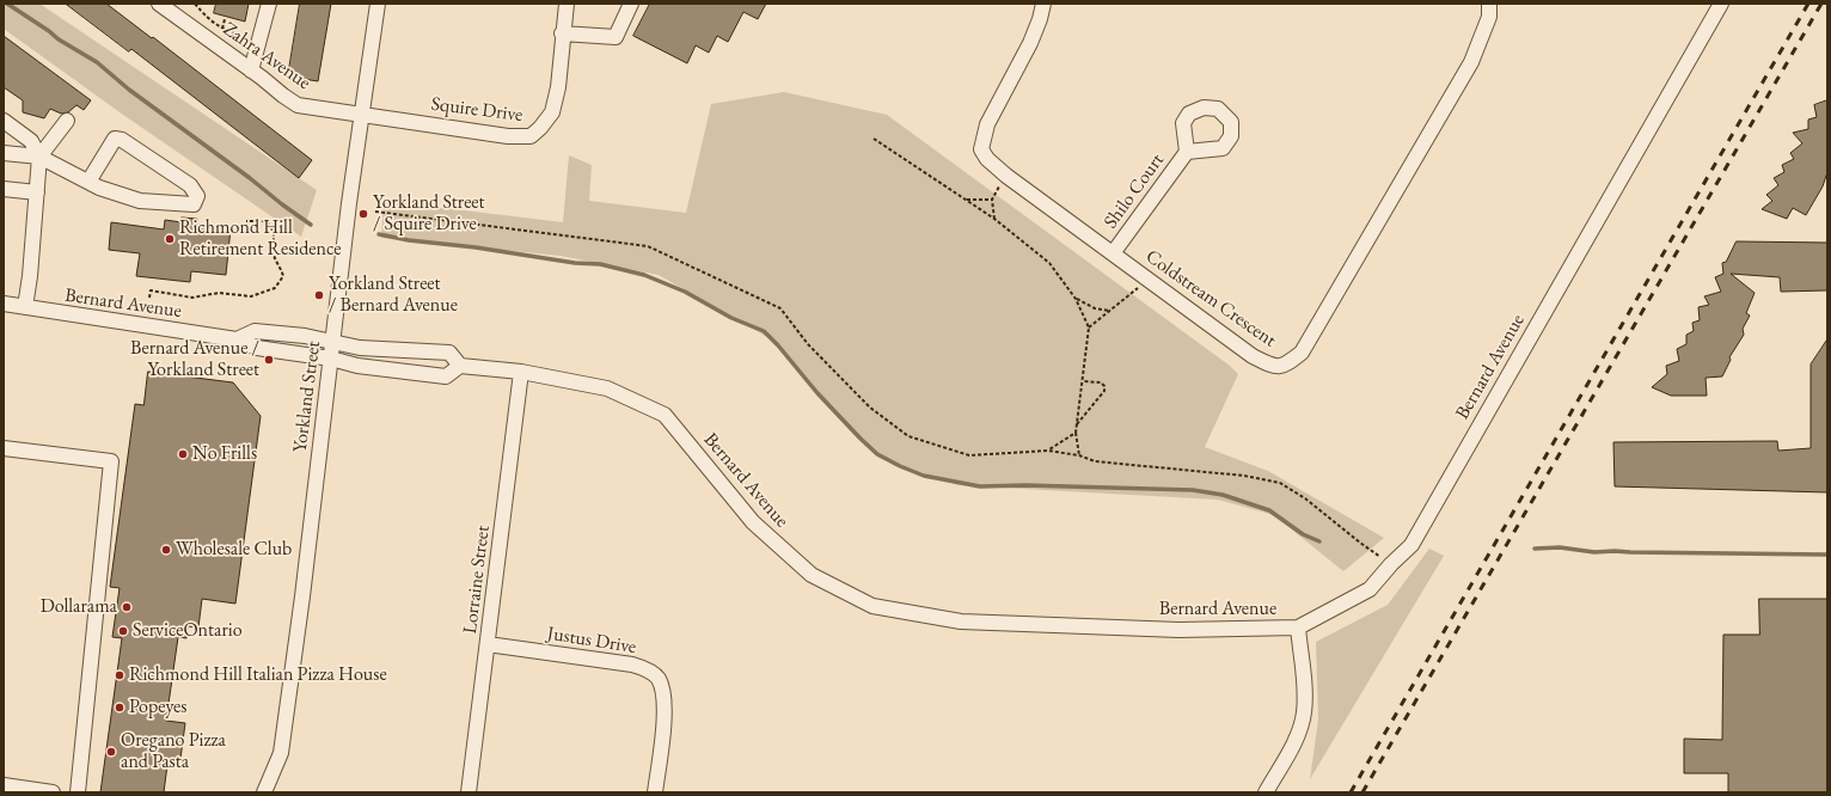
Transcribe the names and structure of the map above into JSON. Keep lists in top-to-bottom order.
{
  "streets": {
    "street": [
      "Zahra Avenue",
      "Squire Drive",
      "Shilo Court",
      "Coldstream Crescent",
      "Bernard Avenue",
      "Yorkland Street",
      "Lorraine Street",
      "Justus Drive"
    ]
  },
  "crossings": [
    ["Zahra Avenue", "Squire Drive"],
    ["Zahra Avenue", "Yorkland Street"],
    ["Squire Drive", "Yorkland Street"],
    ["Shilo Court", "Coldstream Crescent"],
    ["Bernard Avenue", "Yorkland Street"],
    ["Bernard Avenue", "Lorraine Street"],
    ["Lorraine Street", "Justus Drive"]
  ],
  "places": [
    "Yorkland Street / Squire Drive",
    "Richmond Hill Retirement Residence",
    "Yorkland Street / Bernard Avenue",
    "Bernard Avenue / Yorkland Street",
    "No Frills",
    "Wholesale Club",
    "Dollarama",
    "ServiceOntario",
    "Richmond Hill Italian Pizza House",
    "Popeyes",
    "Oregano Pizza and Pasta"
  ]
}
